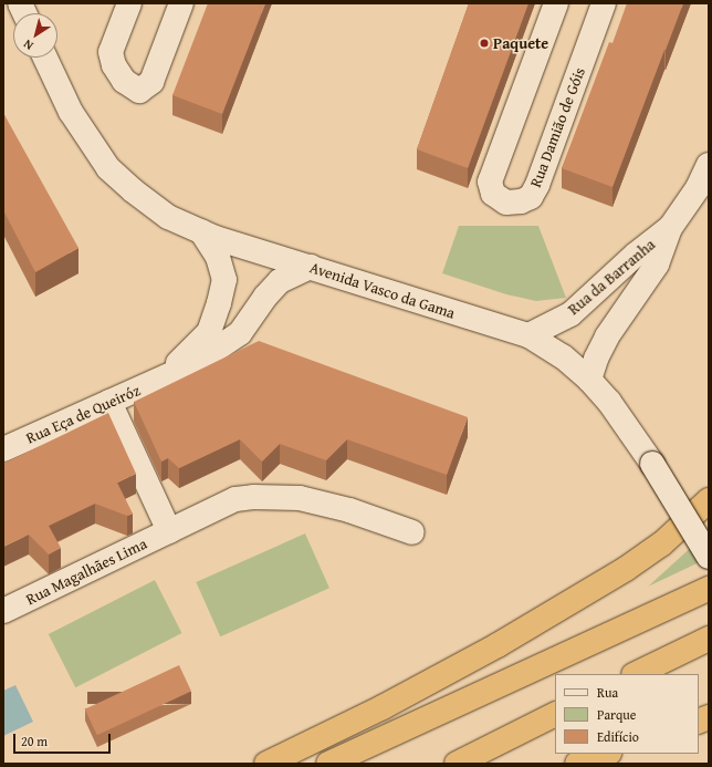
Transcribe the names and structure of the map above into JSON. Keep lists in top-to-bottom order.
{
  "streets": {
    "street": [
      "Rua Damião de Góis",
      "Rua da Barranha",
      "Avenida Vasco da Gama",
      "Rua Eça de Queiróz",
      "Rua Magalhães Lima"
    ]
  },
  "crossings": [
    ["Rua da Barranha", "Avenida Vasco da Gama"],
    ["Avenida Vasco da Gama", "Rua Eça de Queiróz"]
  ],
  "places": ["Paquete"],
  "legend": ["Rua", "Parque", "Edifício"],
  "scale_bar": "20 m",
  "north": "bottom left"
}
